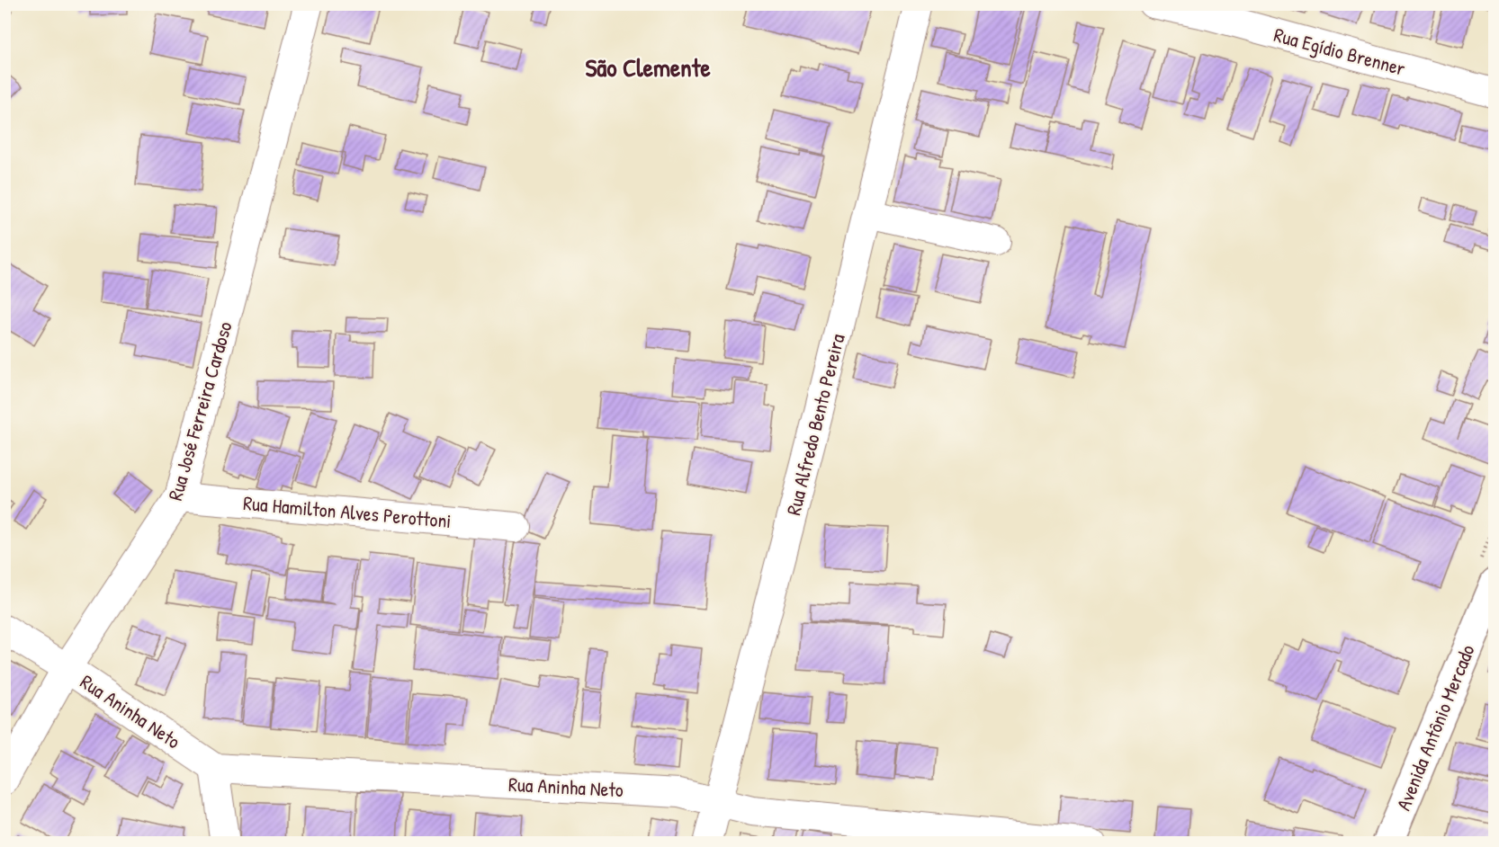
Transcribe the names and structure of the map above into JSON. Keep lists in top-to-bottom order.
{
  "streets": {
    "street": [
      "Rua Egídio Brenner",
      "Rua José Ferreira Cardoso",
      "Rua Alfredo Bento Pereira",
      "Rua Hamilton Alves Perottoni",
      "Rua Aninha Neto",
      "Avenida Antônio Mercado"
    ]
  },
  "crossings": [
    ["Rua José Ferreira Cardoso", "Rua Hamilton Alves Perottoni"],
    ["Rua José Ferreira Cardoso", "Rua Aninha Neto"],
    ["Rua Alfredo Bento Pereira", "Rua Aninha Neto"]
  ],
  "districts": ["São Clemente"]
}
